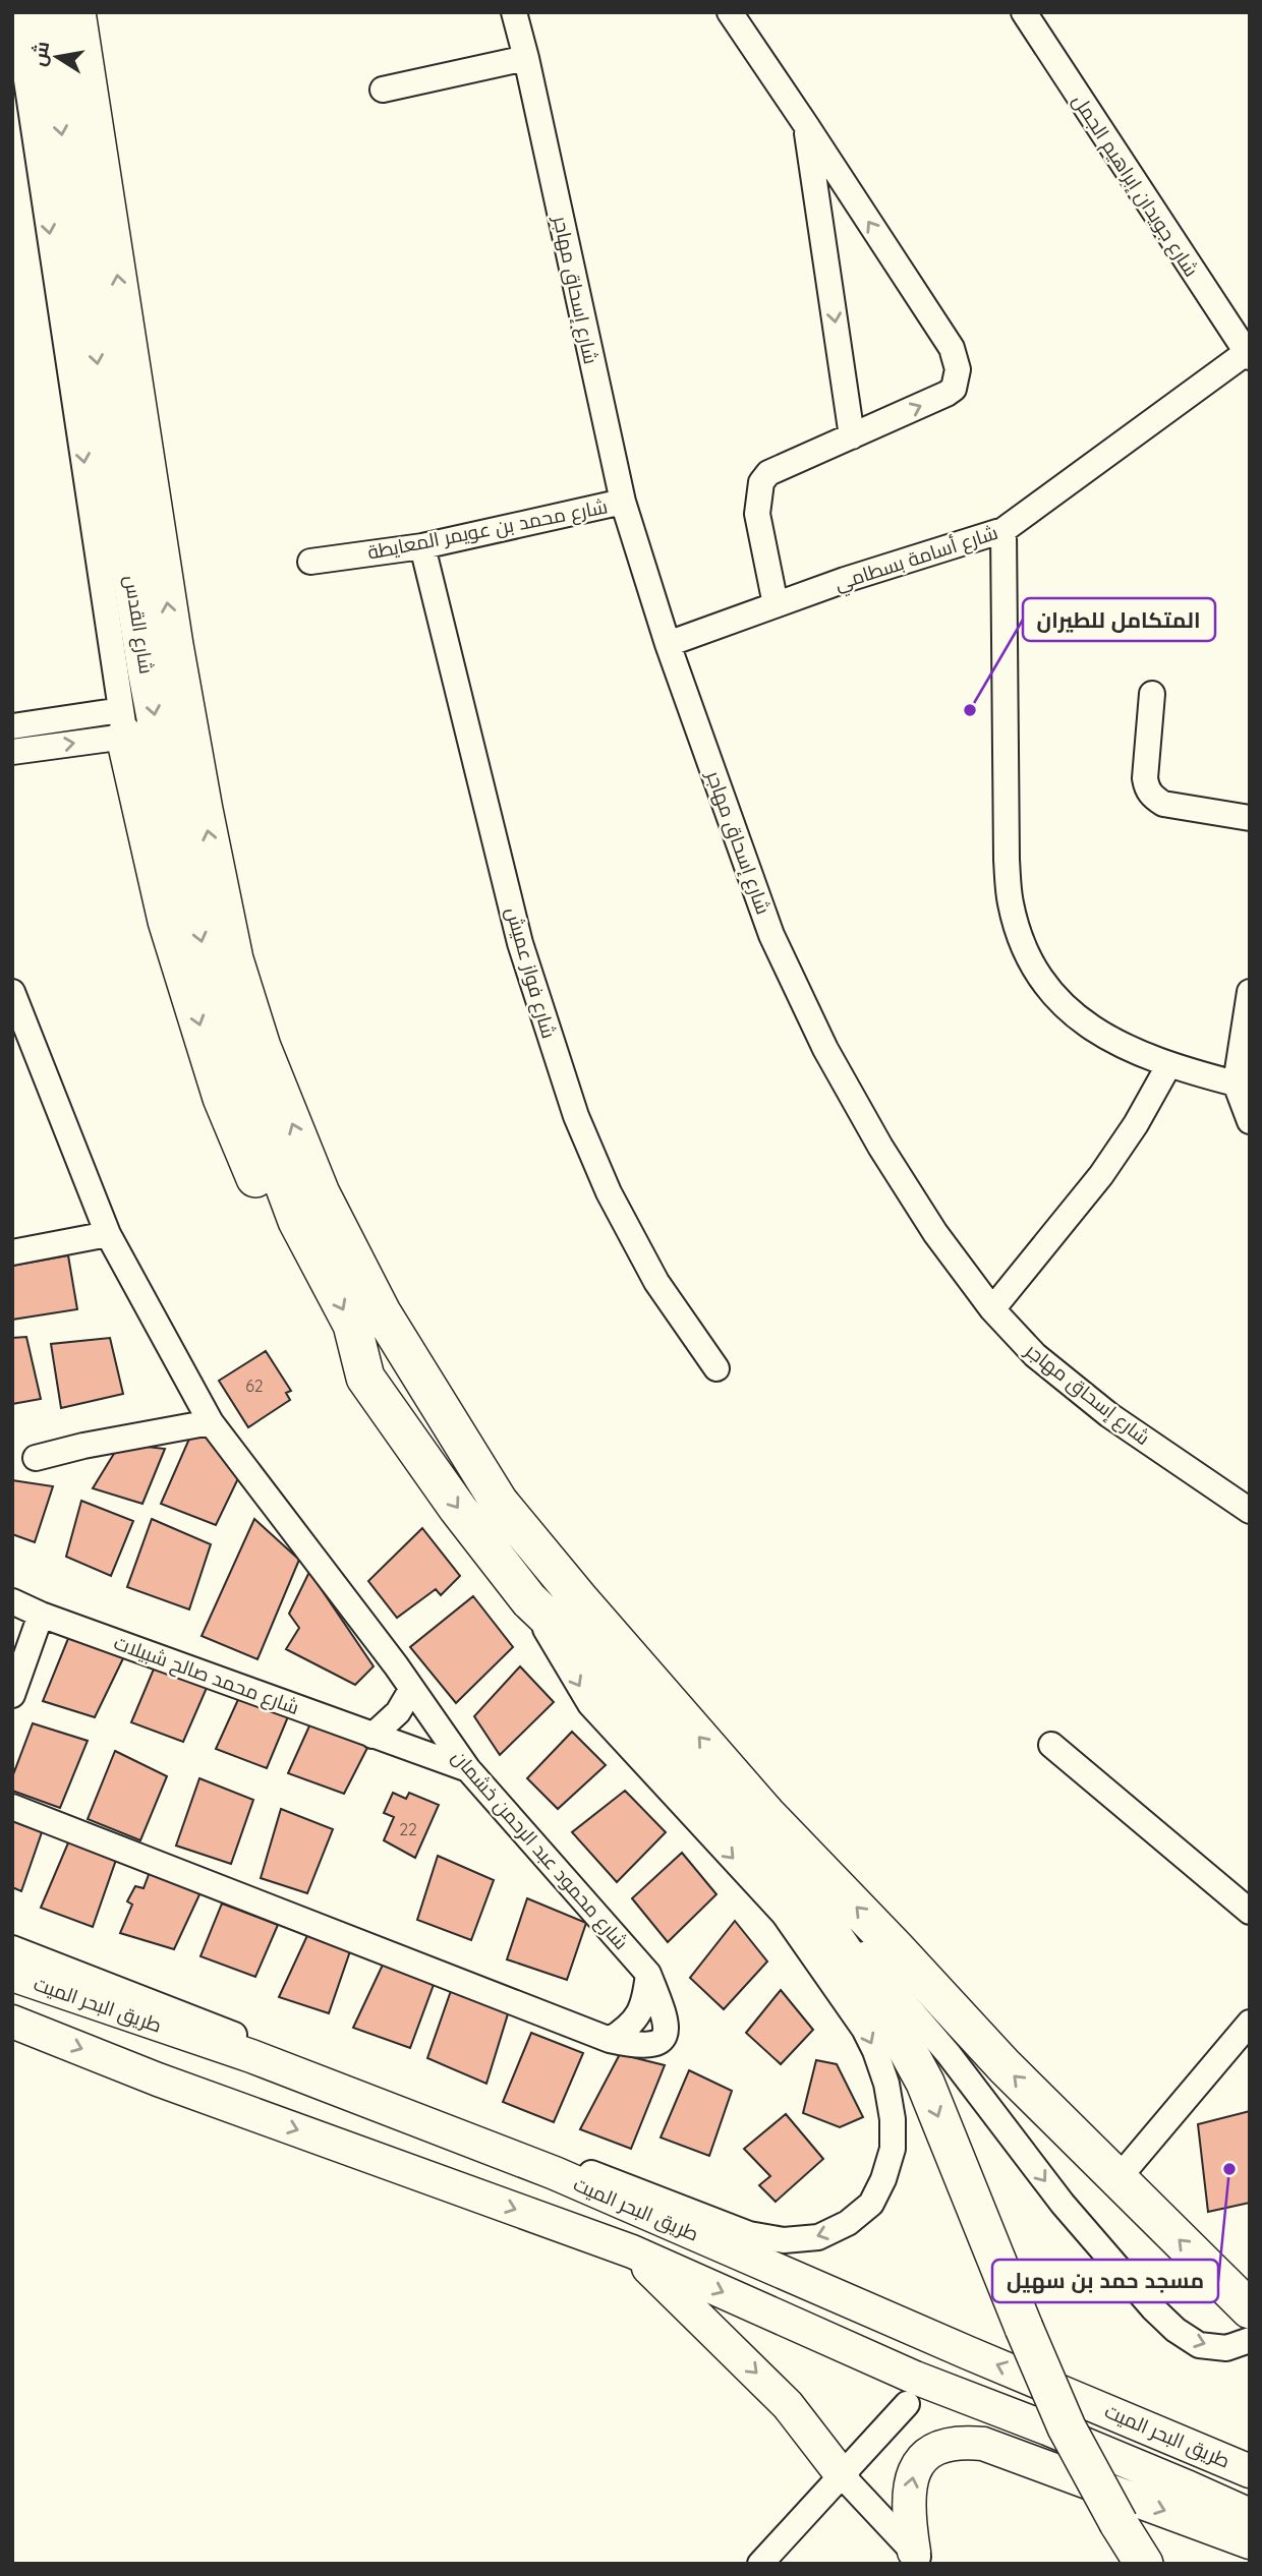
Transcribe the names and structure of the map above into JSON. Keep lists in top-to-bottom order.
{
  "streets": {
    "highway": ["شارع القدس"],
    "main road": ["طريق البحر الميت"],
    "street": [
      "شارع جويدان إبراهيم الجمل",
      "شارع إسحاق مهاجر",
      "شارع محمد بن عويمر المعايطة",
      "شارع أسامة بسطامي",
      "شارع فواز عميش",
      "شارع محمد صالح شبيلات",
      "شارع محمود عبد الرحمن خشمان"
    ]
  },
  "crossings": [
    ["شارع جويدان إبراهيم الجمل", "شارع أسامة بسطامي"],
    ["شارع إسحاق مهاجر", "شارع محمد بن عويمر المعايطة"],
    ["شارع إسحاق مهاجر", "شارع أسامة بسطامي"],
    ["شارع محمد بن عويمر المعايطة", "شارع فواز عميش"],
    ["شارع محمد صالح شبيلات", "شارع محمود عبد الرحمن خشمان"]
  ],
  "places": ["المتكامل للطيران", "مسجد حمد بن سهيل"],
  "house_numbers": ["62", "22"],
  "north": "left"
}
